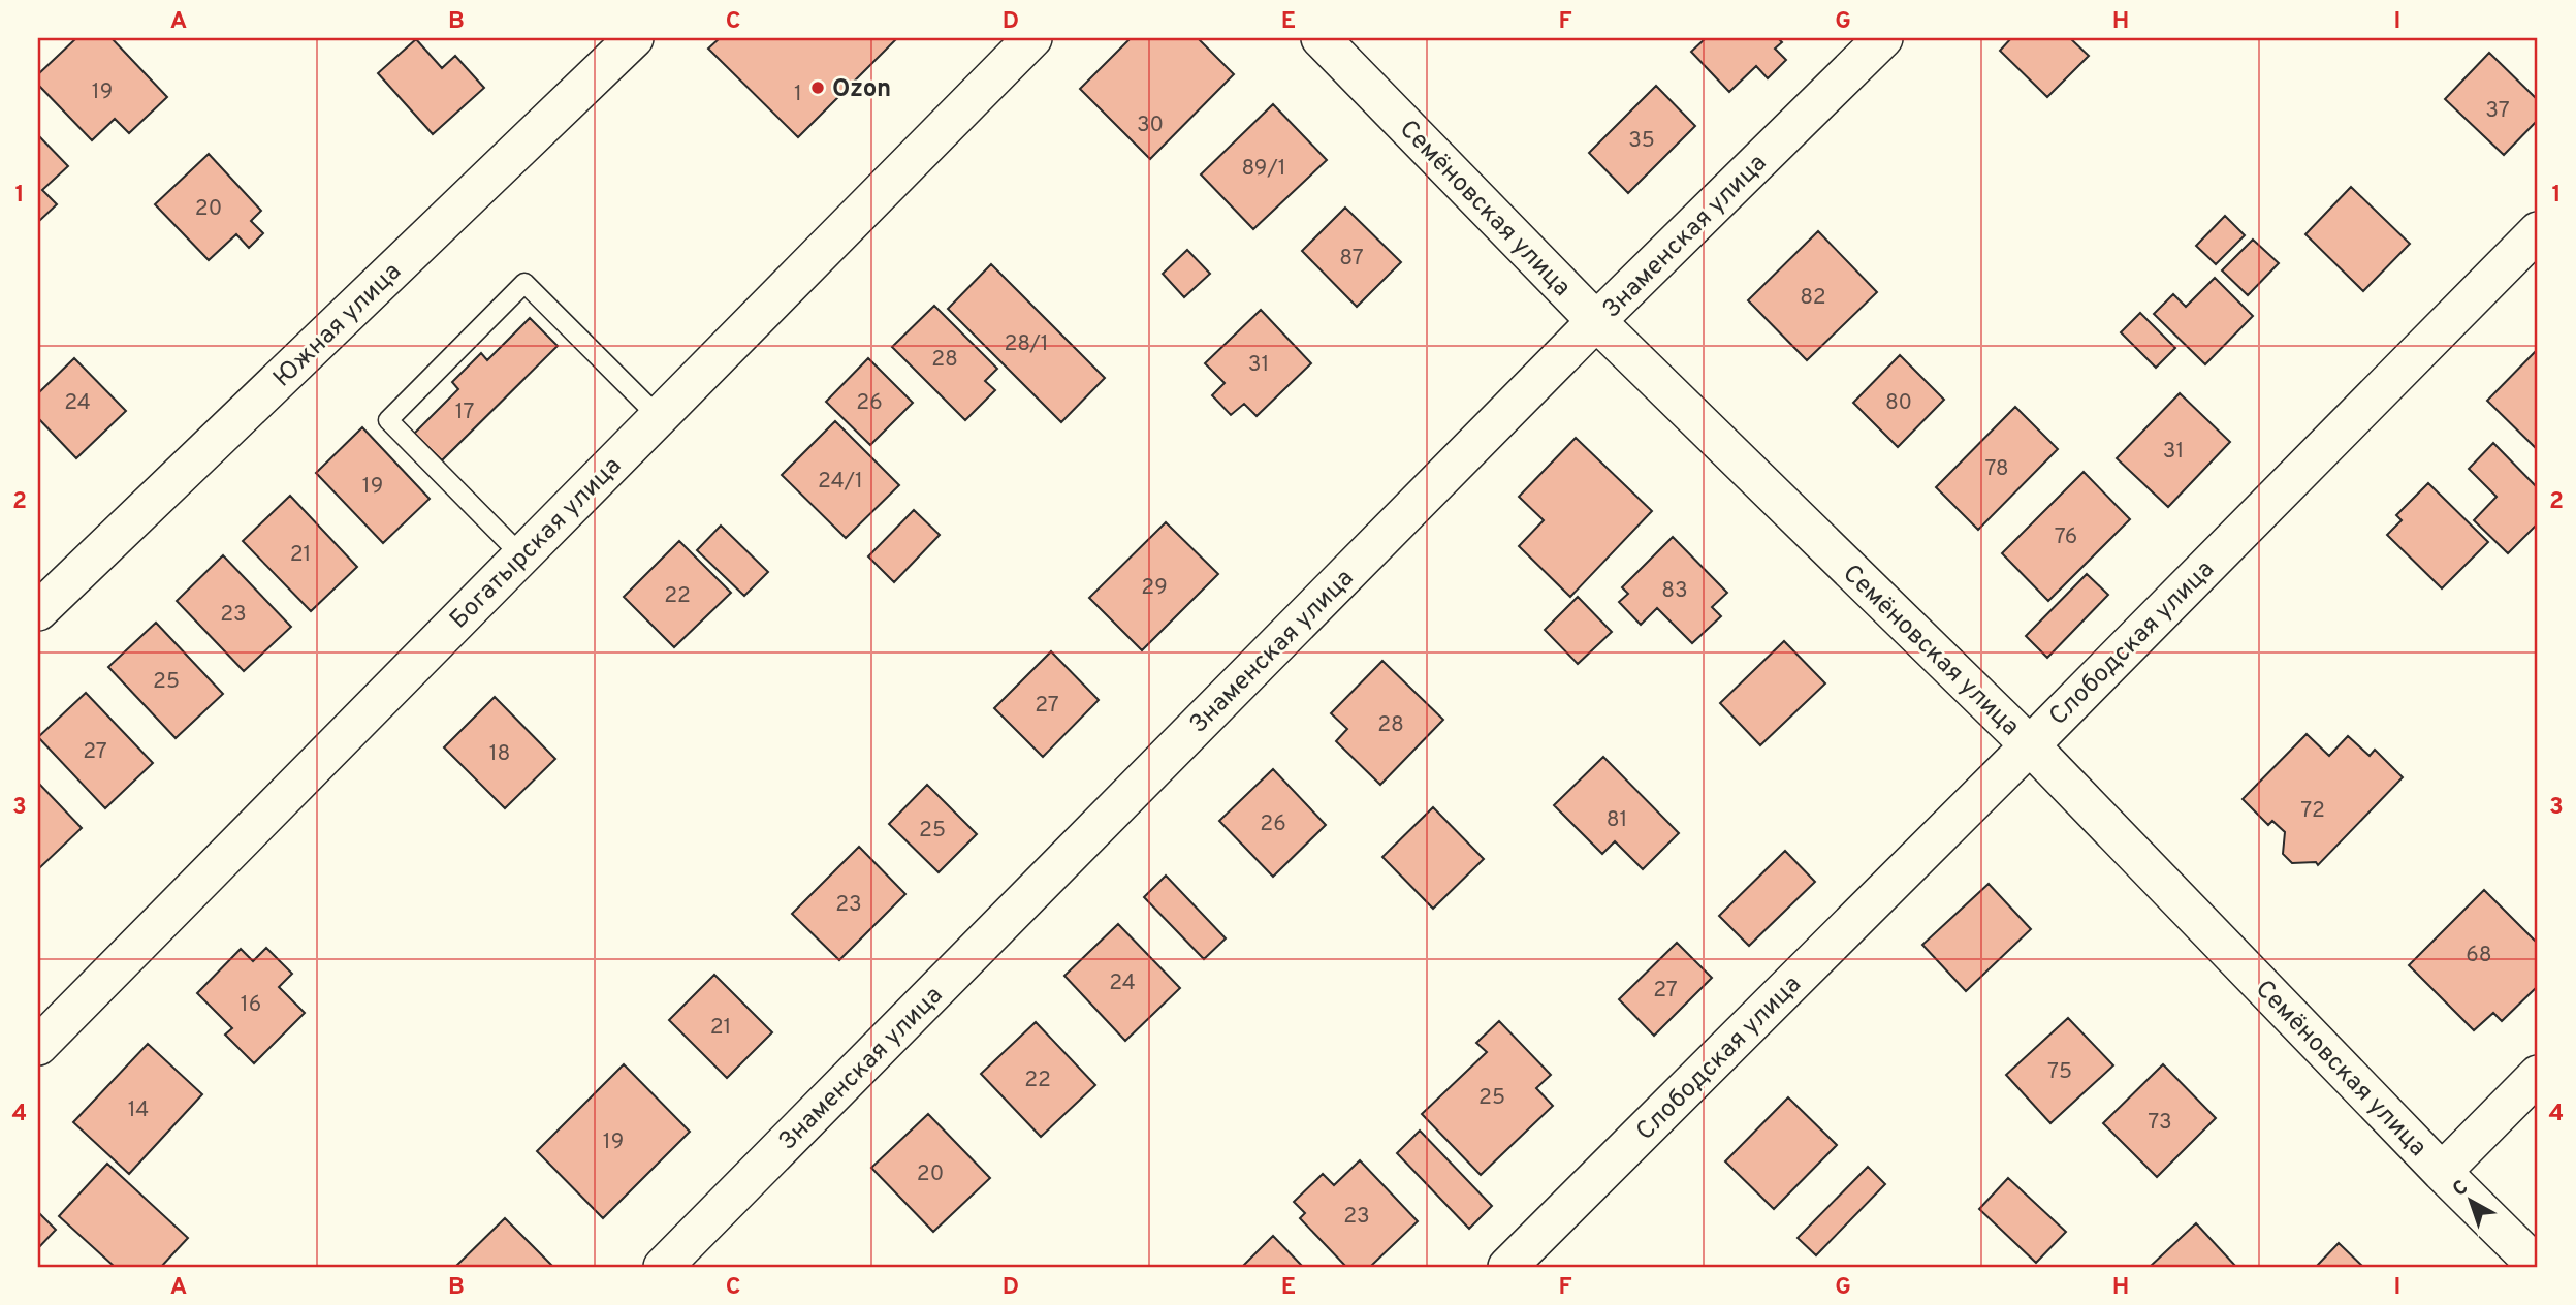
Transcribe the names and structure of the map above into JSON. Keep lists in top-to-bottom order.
{
  "streets": {
    "street": [
      "Семёновская улица",
      "Знаменская улица",
      "Южная улица",
      "Богатырская улица",
      "Слободская улица"
    ]
  },
  "crossings": [
    ["Семёновская улица", "Знаменская улица"],
    ["Семёновская улица", "Слободская улица"]
  ],
  "places": ["Ozon"],
  "house_numbers": [
    "19",
    "1",
    "37",
    "30",
    "35",
    "89/1",
    "20",
    "87",
    "82",
    "28/1",
    "28",
    "31",
    "24",
    "26",
    "80",
    "17",
    "31",
    "78",
    "24/1",
    "19",
    "76",
    "21",
    "29",
    "83",
    "22",
    "23",
    "25",
    "27",
    "28",
    "27",
    "18",
    "72",
    "81",
    "26",
    "25",
    "23",
    "68",
    "24",
    "27",
    "16",
    "21",
    "75",
    "22",
    "25",
    "14",
    "73",
    "19",
    "20",
    "23"
  ],
  "north": "top left",
  "grid": {
    "columns": [
      "A",
      "B",
      "C",
      "D",
      "E",
      "F",
      "G",
      "H",
      "I"
    ],
    "rows": [
      "1",
      "2",
      "3",
      "4"
    ]
  }
}
